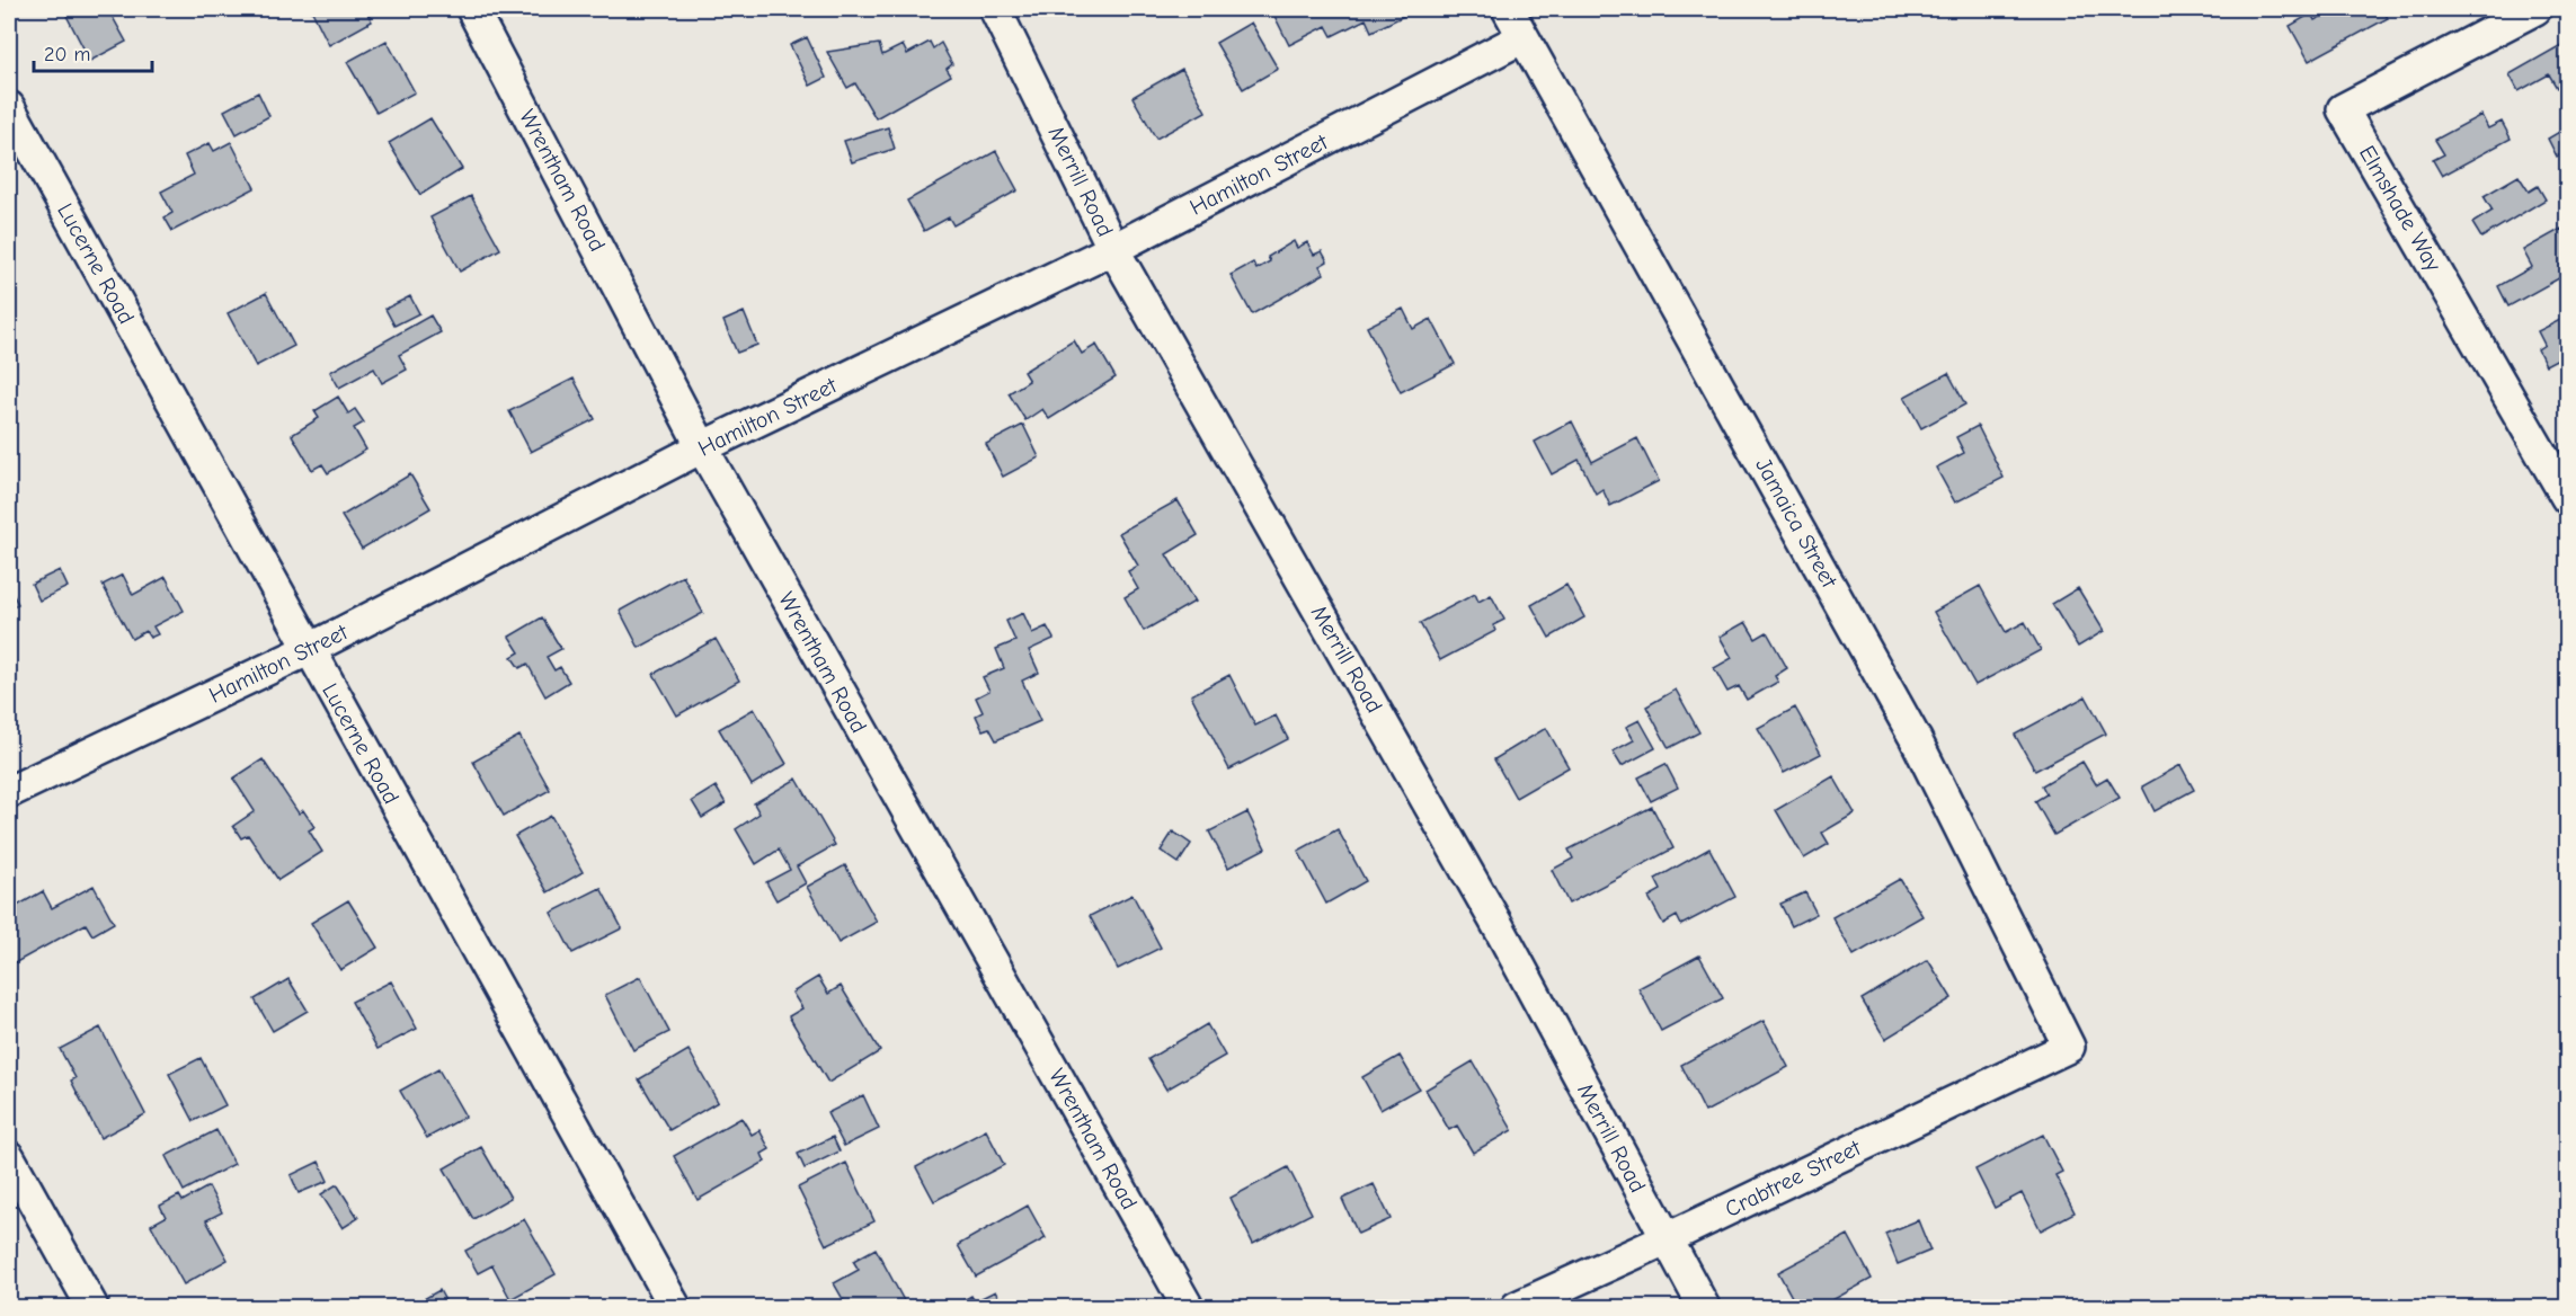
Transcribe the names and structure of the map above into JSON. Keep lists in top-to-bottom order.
{
  "streets": {
    "street": [
      "Hamilton Street",
      "Wrentham Road",
      "Merrill Road",
      "Elmshade Way",
      "Lucerne Road",
      "Jamaica Street",
      "Crabtree Street"
    ]
  },
  "crossings": [
    ["Hamilton Street", "Wrentham Road"],
    ["Hamilton Street", "Merrill Road"],
    ["Hamilton Street", "Lucerne Road"],
    ["Hamilton Street", "Jamaica Street"],
    ["Merrill Road", "Crabtree Street"],
    ["Jamaica Street", "Crabtree Street"]
  ],
  "scale_bar": "20 m"
}
